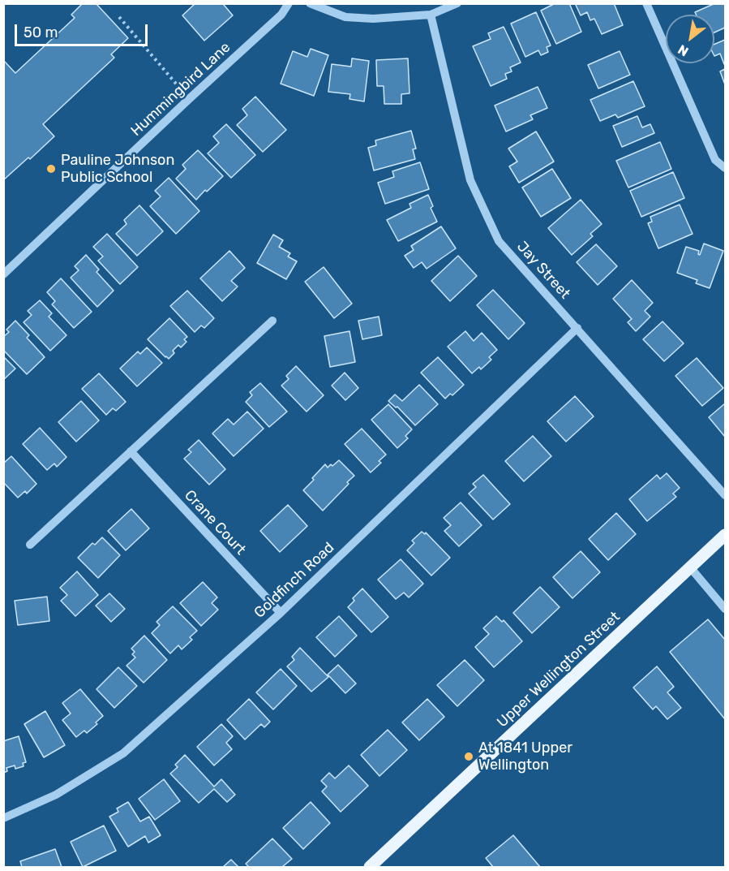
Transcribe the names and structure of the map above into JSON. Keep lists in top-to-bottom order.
{
  "streets": {
    "main road": ["Upper Wellington Street"],
    "street": [
      "Hummingbird Lane",
      "Jay Street",
      "Crane Court",
      "Goldfinch Road"
    ]
  },
  "crossings": [
    ["Jay Street", "Goldfinch Road"],
    ["Crane Court", "Goldfinch Road"]
  ],
  "places": ["Pauline Johnson Public School", "At 1841 Upper Wellington"],
  "scale_bar": "50 m",
  "north": "bottom left"
}
